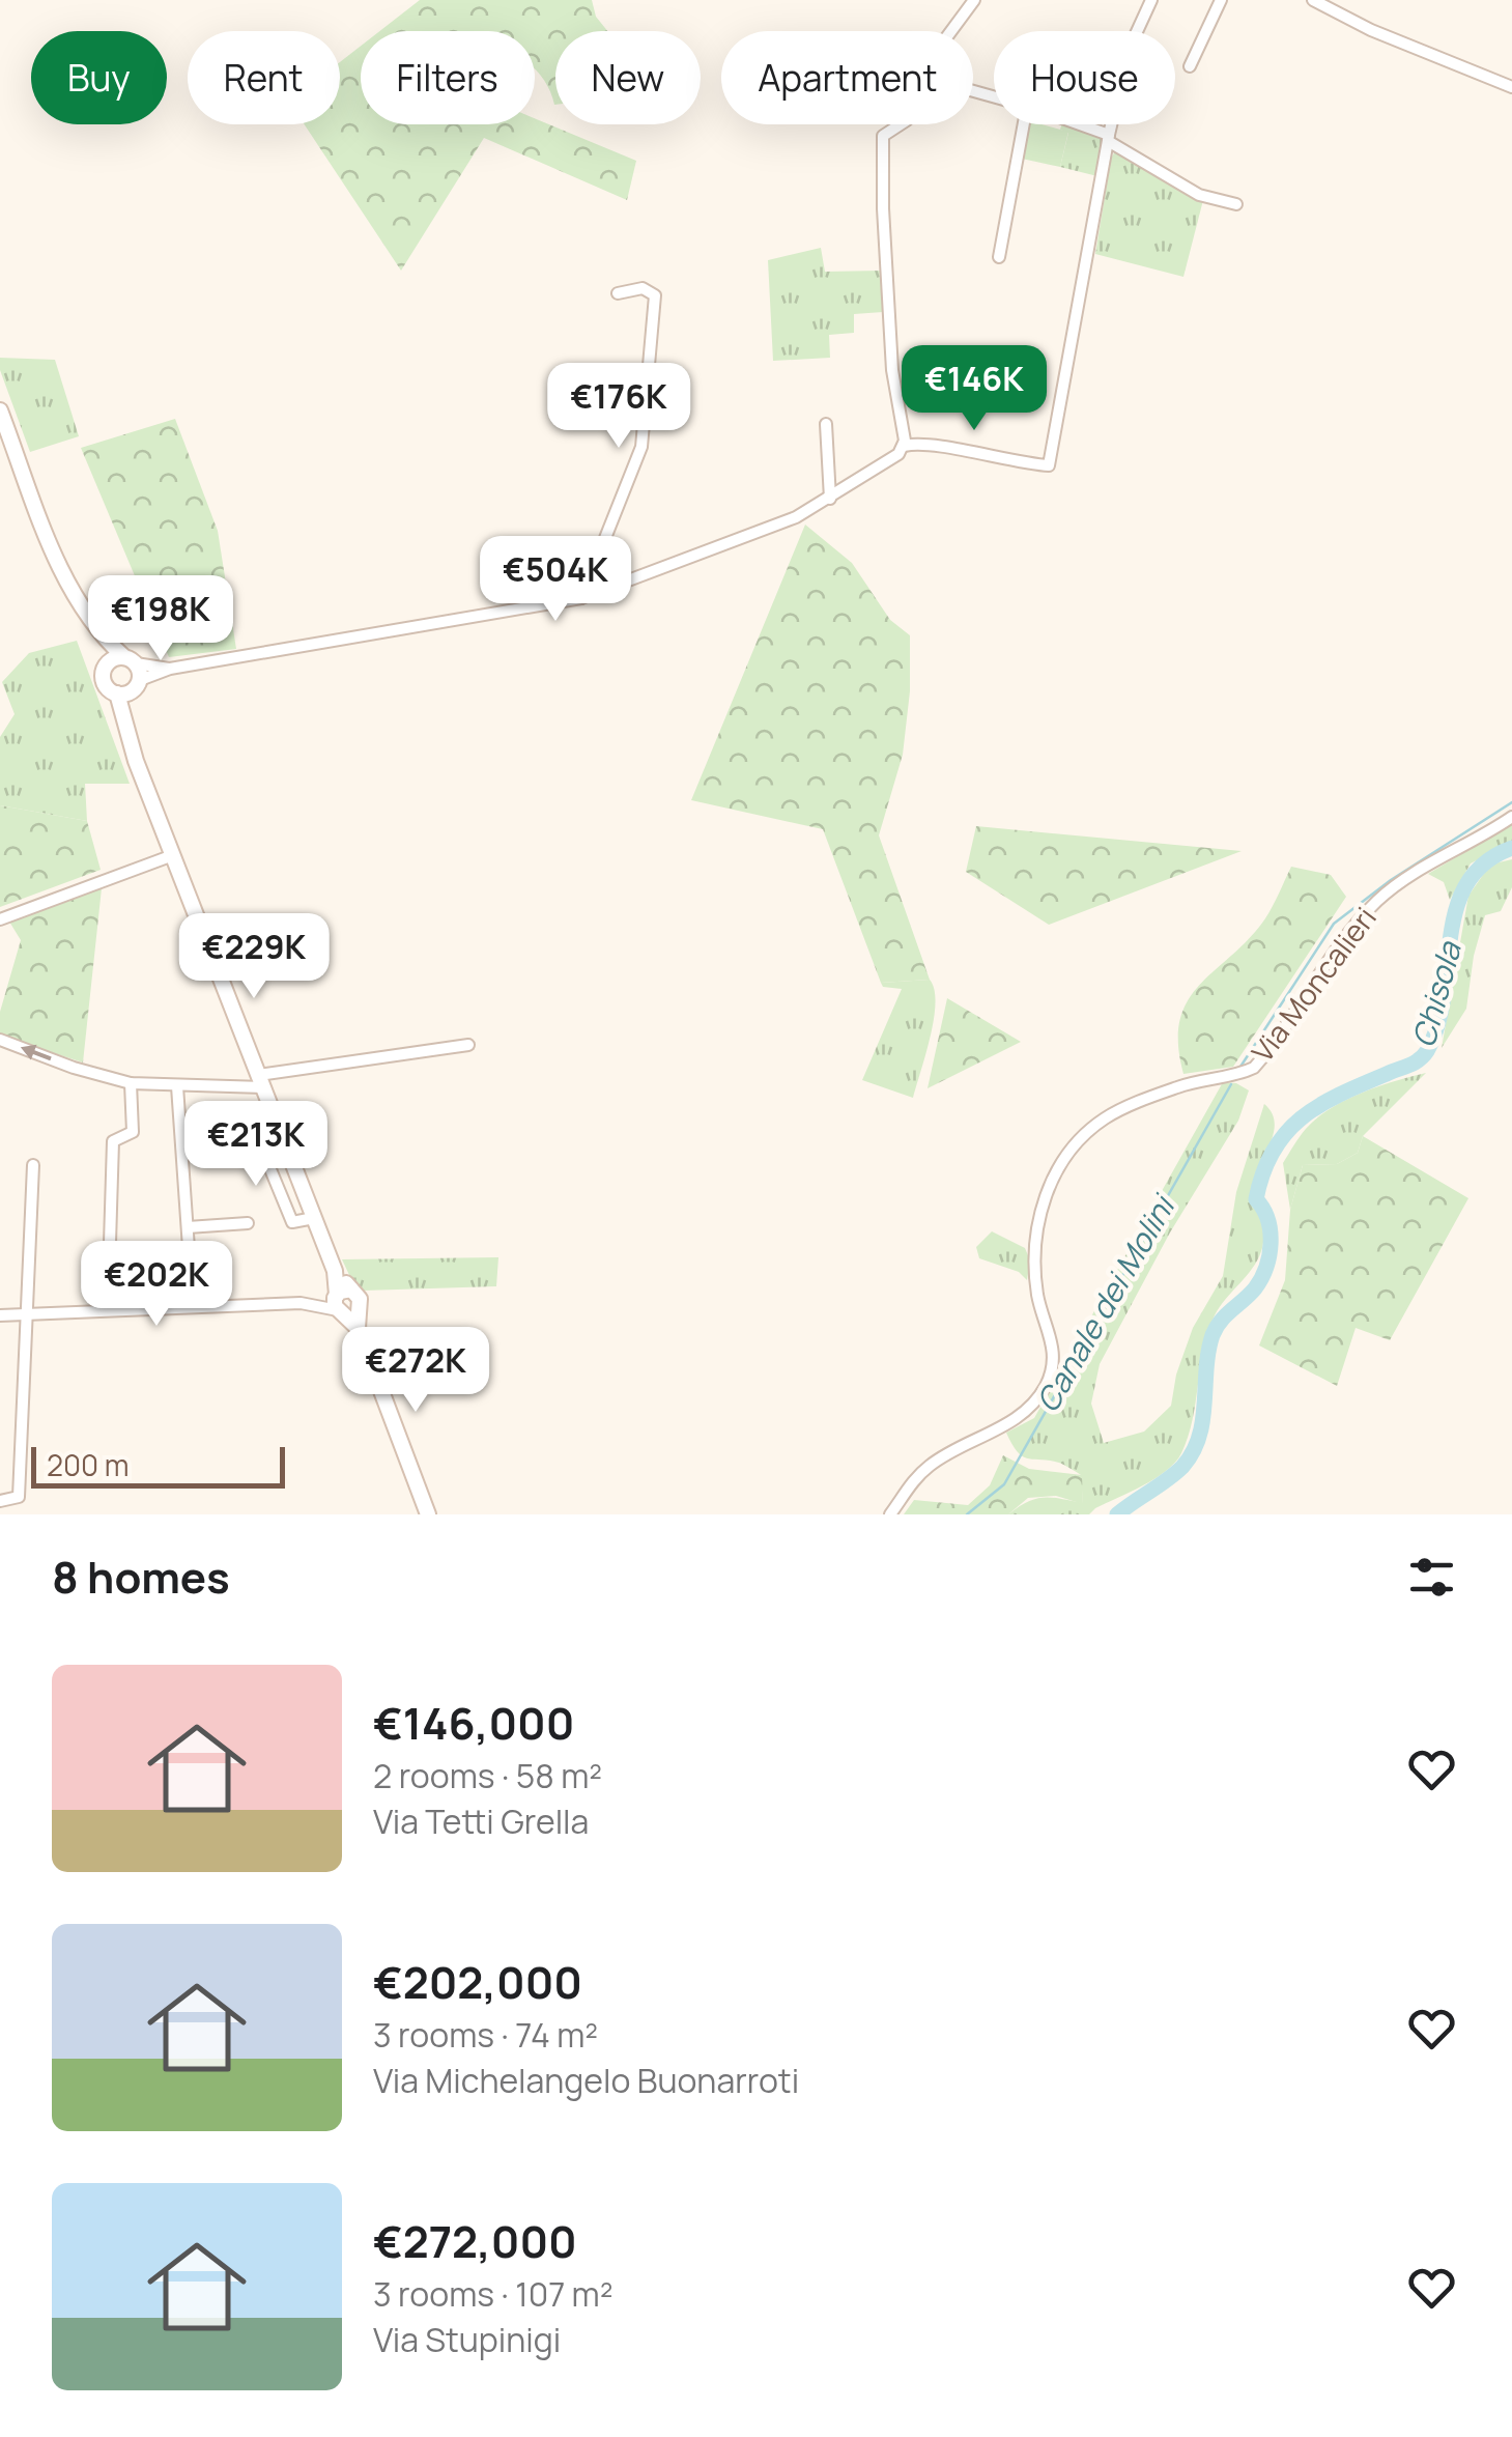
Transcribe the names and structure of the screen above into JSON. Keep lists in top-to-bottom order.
{
  "streets": {
    "street": ["Via Moncalieri"]
  },
  "water": ["Chisola", "Canale dei Molini"],
  "scale_bar": "200 m",
  "page": {
    "chip": [
      "Buy",
      "Rent",
      "Filters",
      "New",
      "Apartment",
      "House"
    ],
    "price": [
      "€146K",
      "€176K",
      "€504K",
      "€198K",
      "€229K",
      "€213K",
      "€202K",
      "€272K"
    ],
    "scale": "200 m",
    "heading": "8 homes",
    "list": [
      {
        "name": "€146,000",
        "note": "2 rooms · 58 m² · Via Tetti Grella"
      },
      {
        "name": "€202,000",
        "note": "3 rooms · 74 m² · Via Michelangelo Buonarroti"
      },
      {
        "name": "€272,000",
        "note": "3 rooms · 107 m² · Via Stupinigi"
      }
    ]
  }
}
